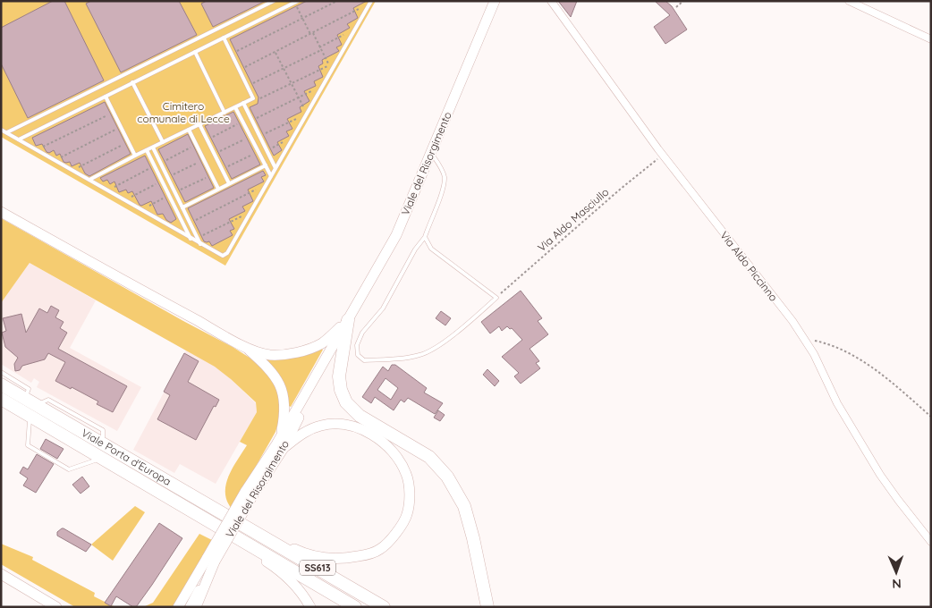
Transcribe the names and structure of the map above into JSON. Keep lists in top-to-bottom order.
{
  "streets": {
    "highway": ["Viale Porta d'Europa", "SS613"],
    "main road": ["Viale del Risorgimento"],
    "street": ["Via Aldo Piccinno"],
    "path": ["Via Aldo Masciullo"]
  },
  "crossings": [
    ["Via Aldo Masciullo", "Via Aldo Piccinno"],
    ["Viale Porta d'Europa", "SS613"]
  ],
  "parks": ["Cimitero comunale di Lecce"],
  "north": "bottom"
}
